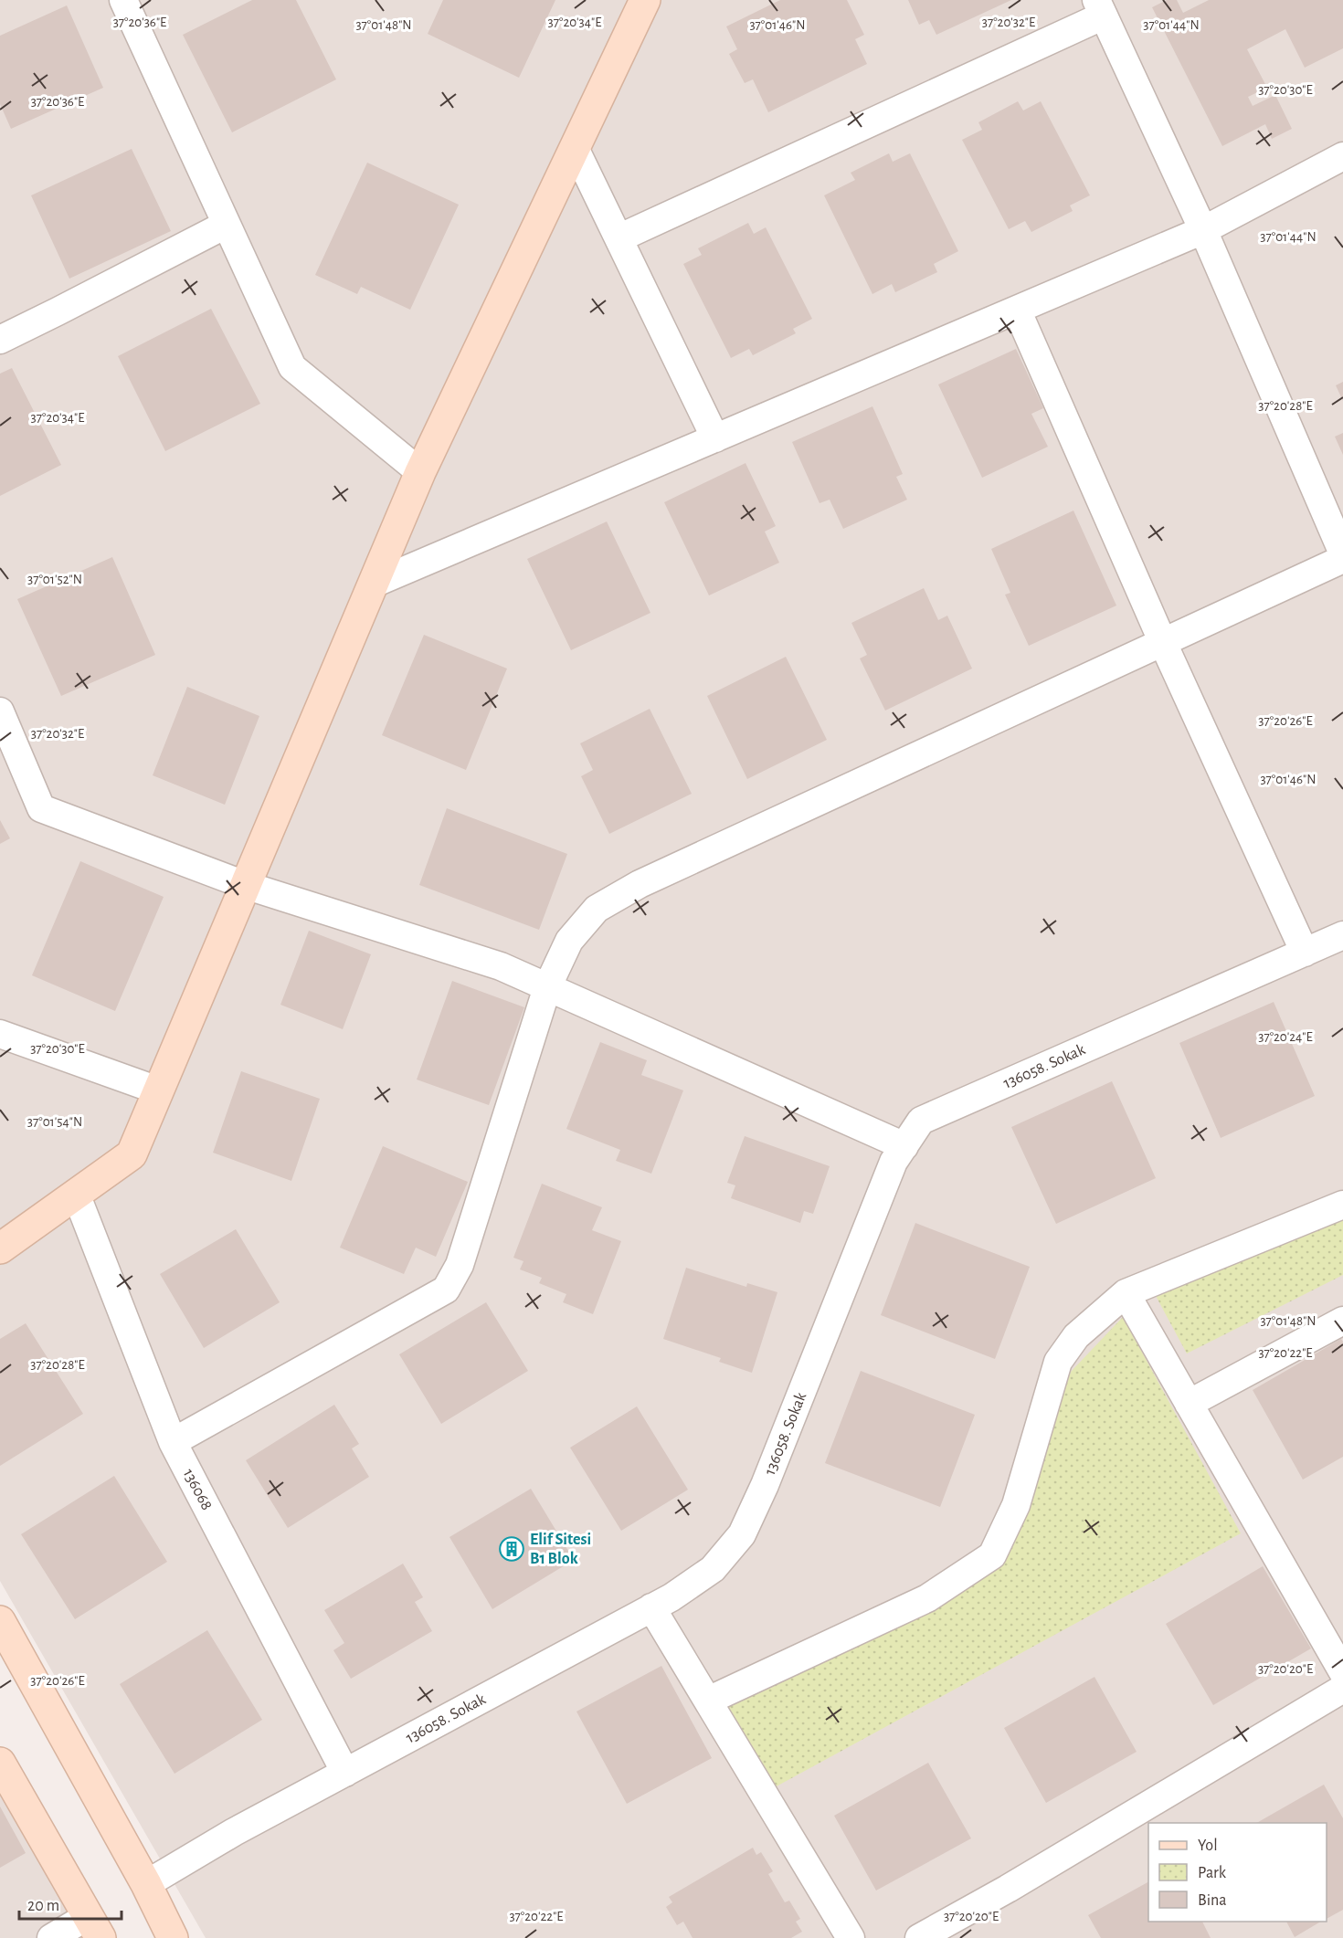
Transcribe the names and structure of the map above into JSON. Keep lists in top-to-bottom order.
{
  "streets": {
    "street": ["136058. Sokak", "136068"]
  },
  "crossings": [
    ["136058. Sokak", "136068"]
  ],
  "places": {
    "building": ["Elif Sitesi B1 Blok"]
  },
  "legend": ["Yol", "Park", "Bina"],
  "scale_bar": "20 m",
  "coordinates": [
    "37°20'34\"E",
    "37°20'36\"E",
    "37°20'32\"E",
    "37°01'48\"N",
    "37°01'46\"N",
    "37°01'44\"N",
    "37°20'30\"E",
    "37°20'28\"E",
    "37°01'52\"N",
    "37°20'26\"E",
    "37°20'24\"E",
    "37°01'54\"N",
    "37°20'22\"E",
    "37°20'20\"E"
  ]
}
